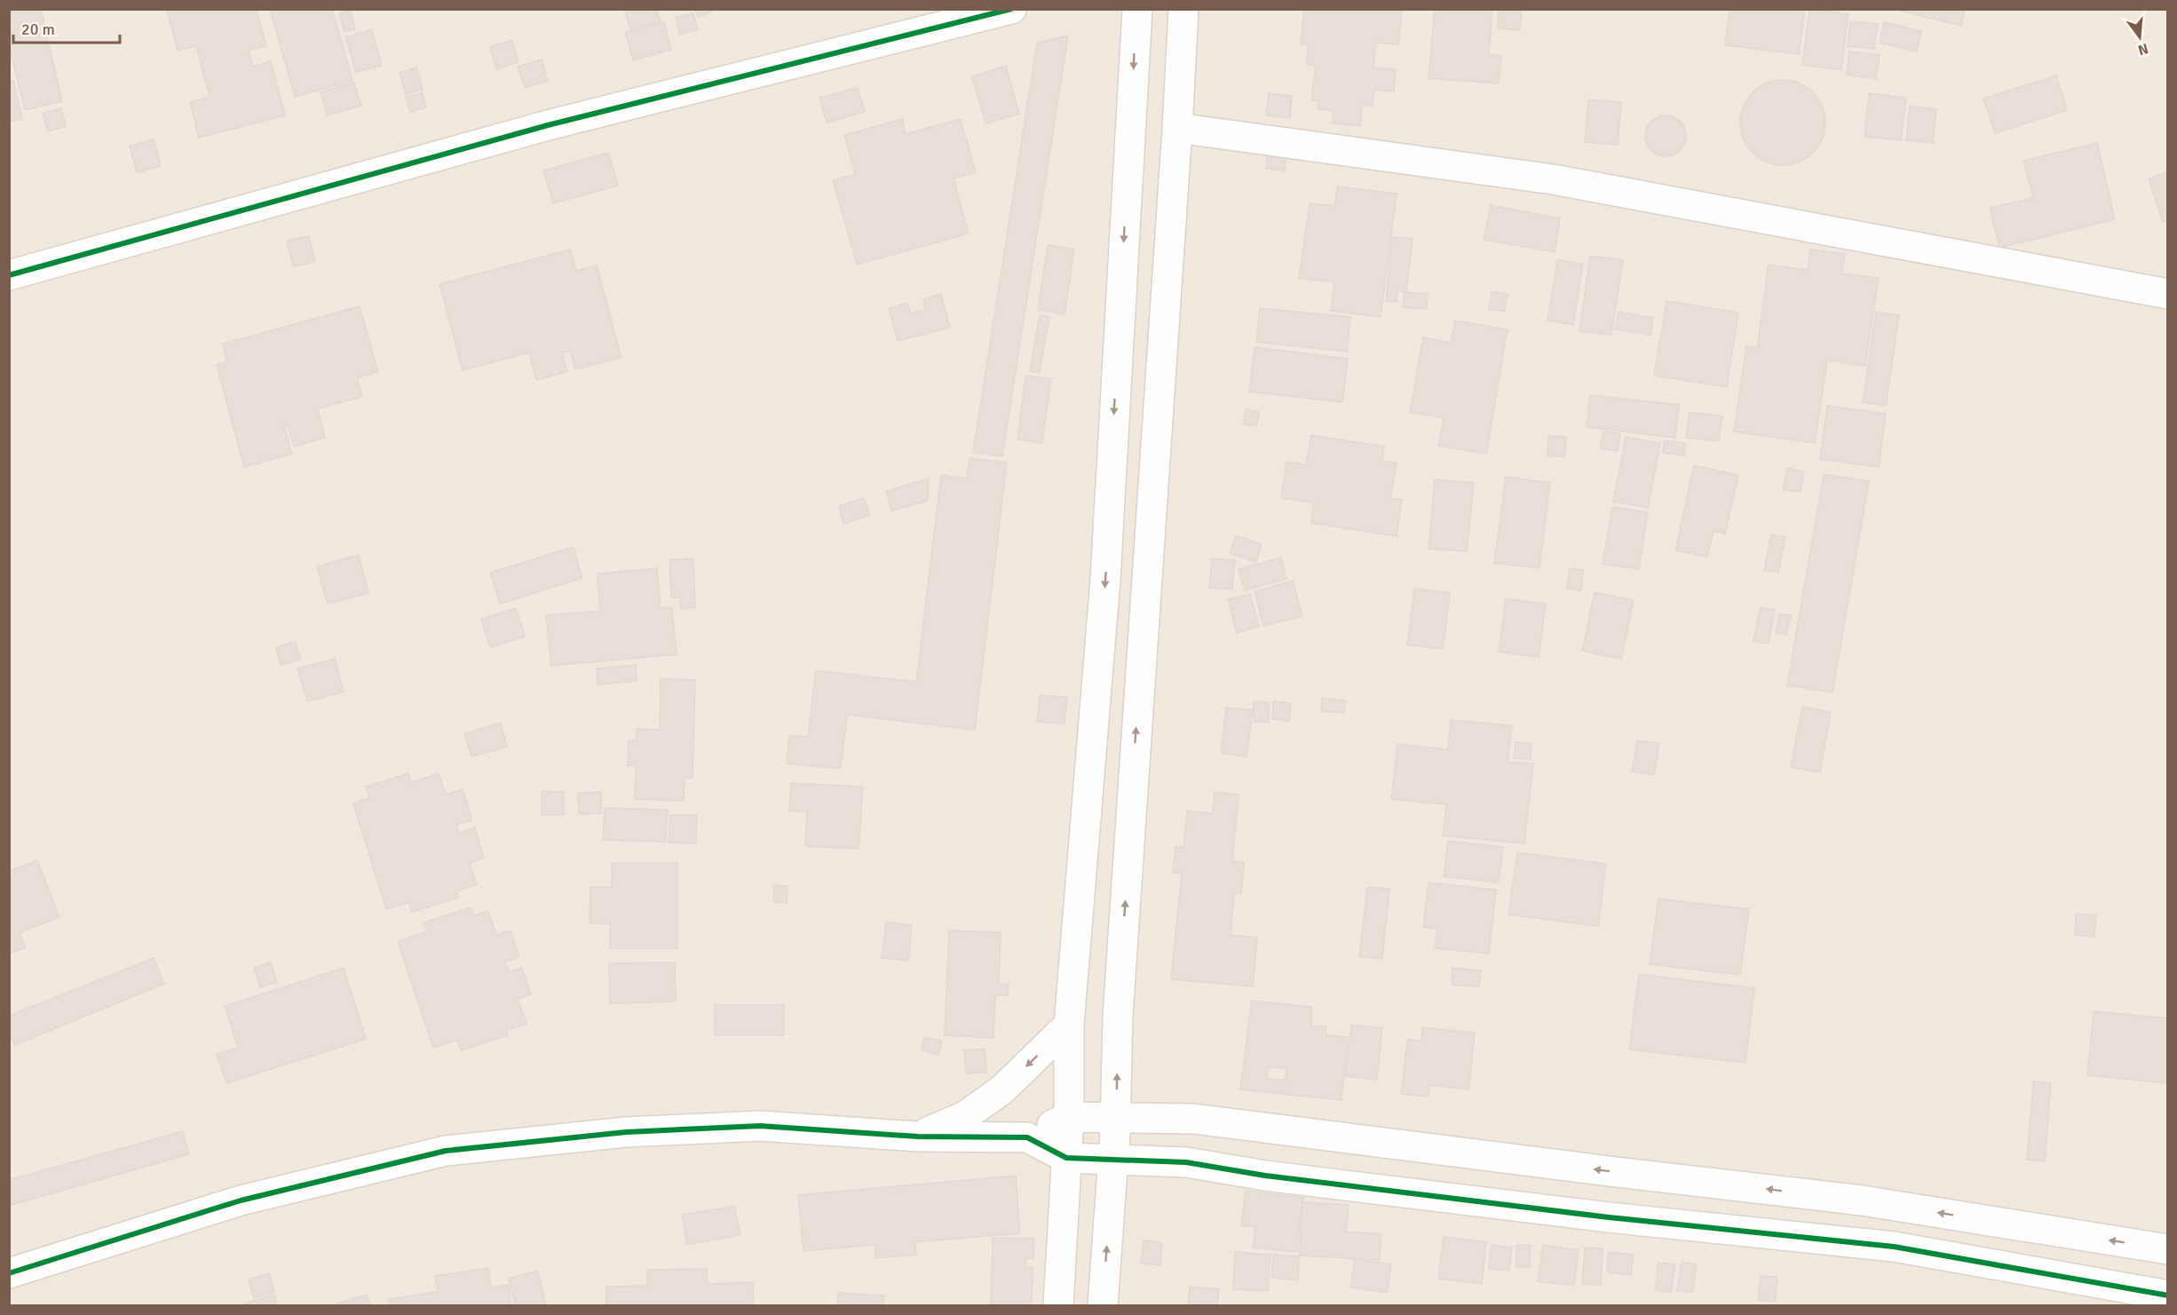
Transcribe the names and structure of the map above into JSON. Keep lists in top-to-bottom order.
{
  "scale_bar": "20 m",
  "north": "bottom"
}
